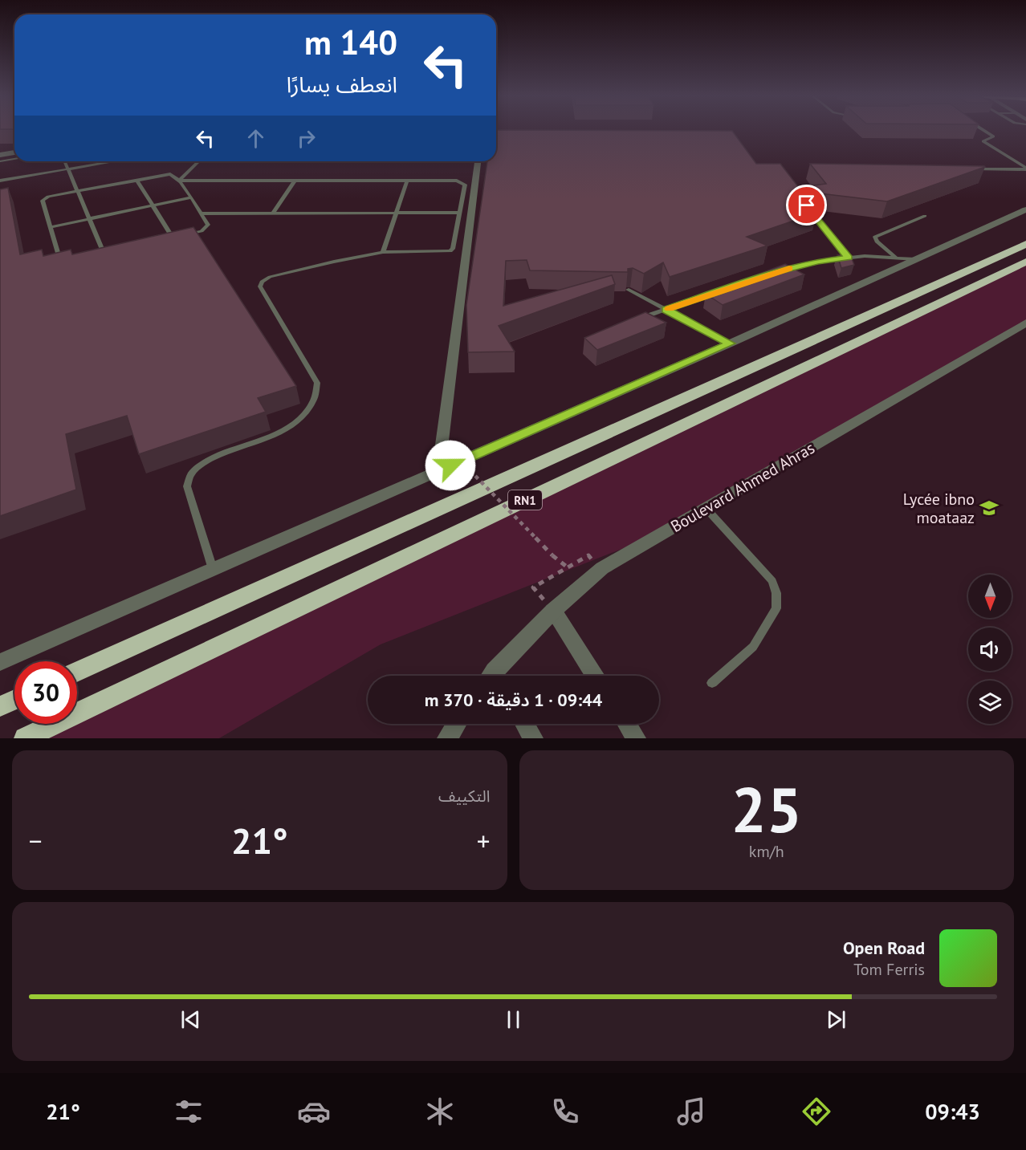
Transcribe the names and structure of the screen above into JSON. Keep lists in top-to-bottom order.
{
  "streets": {
    "highway": ["RN1"],
    "street": ["Boulevard Ahmed Ahras"]
  },
  "places": {
    "school or university": ["Lycée ibno moataaz"]
  },
  "north": "bottom",
  "page": {
    "turn": ["140 m", "انعطف يسارًا"],
    "limit": "30",
    "trip": "09:44 · 1 دقيقة · 370 m",
    "tile": [
      ["25", "km/h"],
      "التكييف"
    ],
    "heat": ["−", "21°", "+"],
    "song": ["Open Road", "Tom Ferris"],
    "tabs": ["09:43", "21°"]
  }
}
